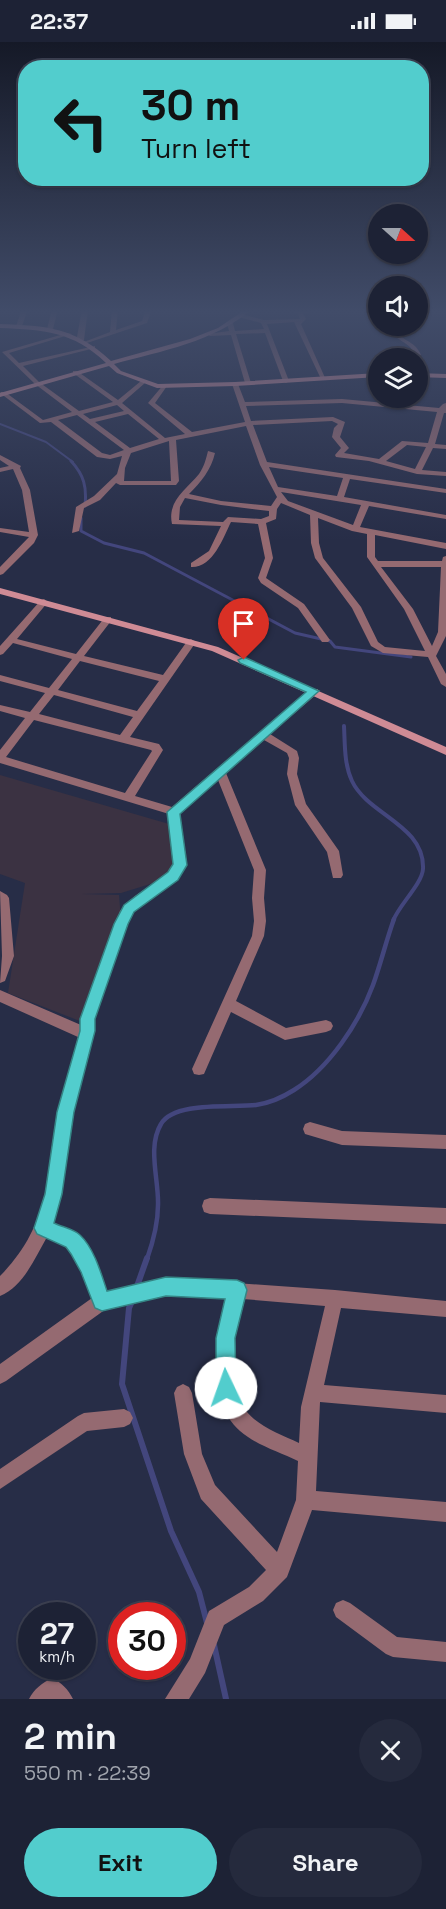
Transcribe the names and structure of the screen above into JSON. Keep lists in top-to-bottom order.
{
  "north": "right",
  "page": {
    "status": "22:37",
    "turn": ["30 m", "Turn left"],
    "speed": "27 km/h",
    "limit": "30",
    "heading": ["2 min", "550 m · 22:39"],
    "buttons": ["Exit", "Share"]
  }
}
